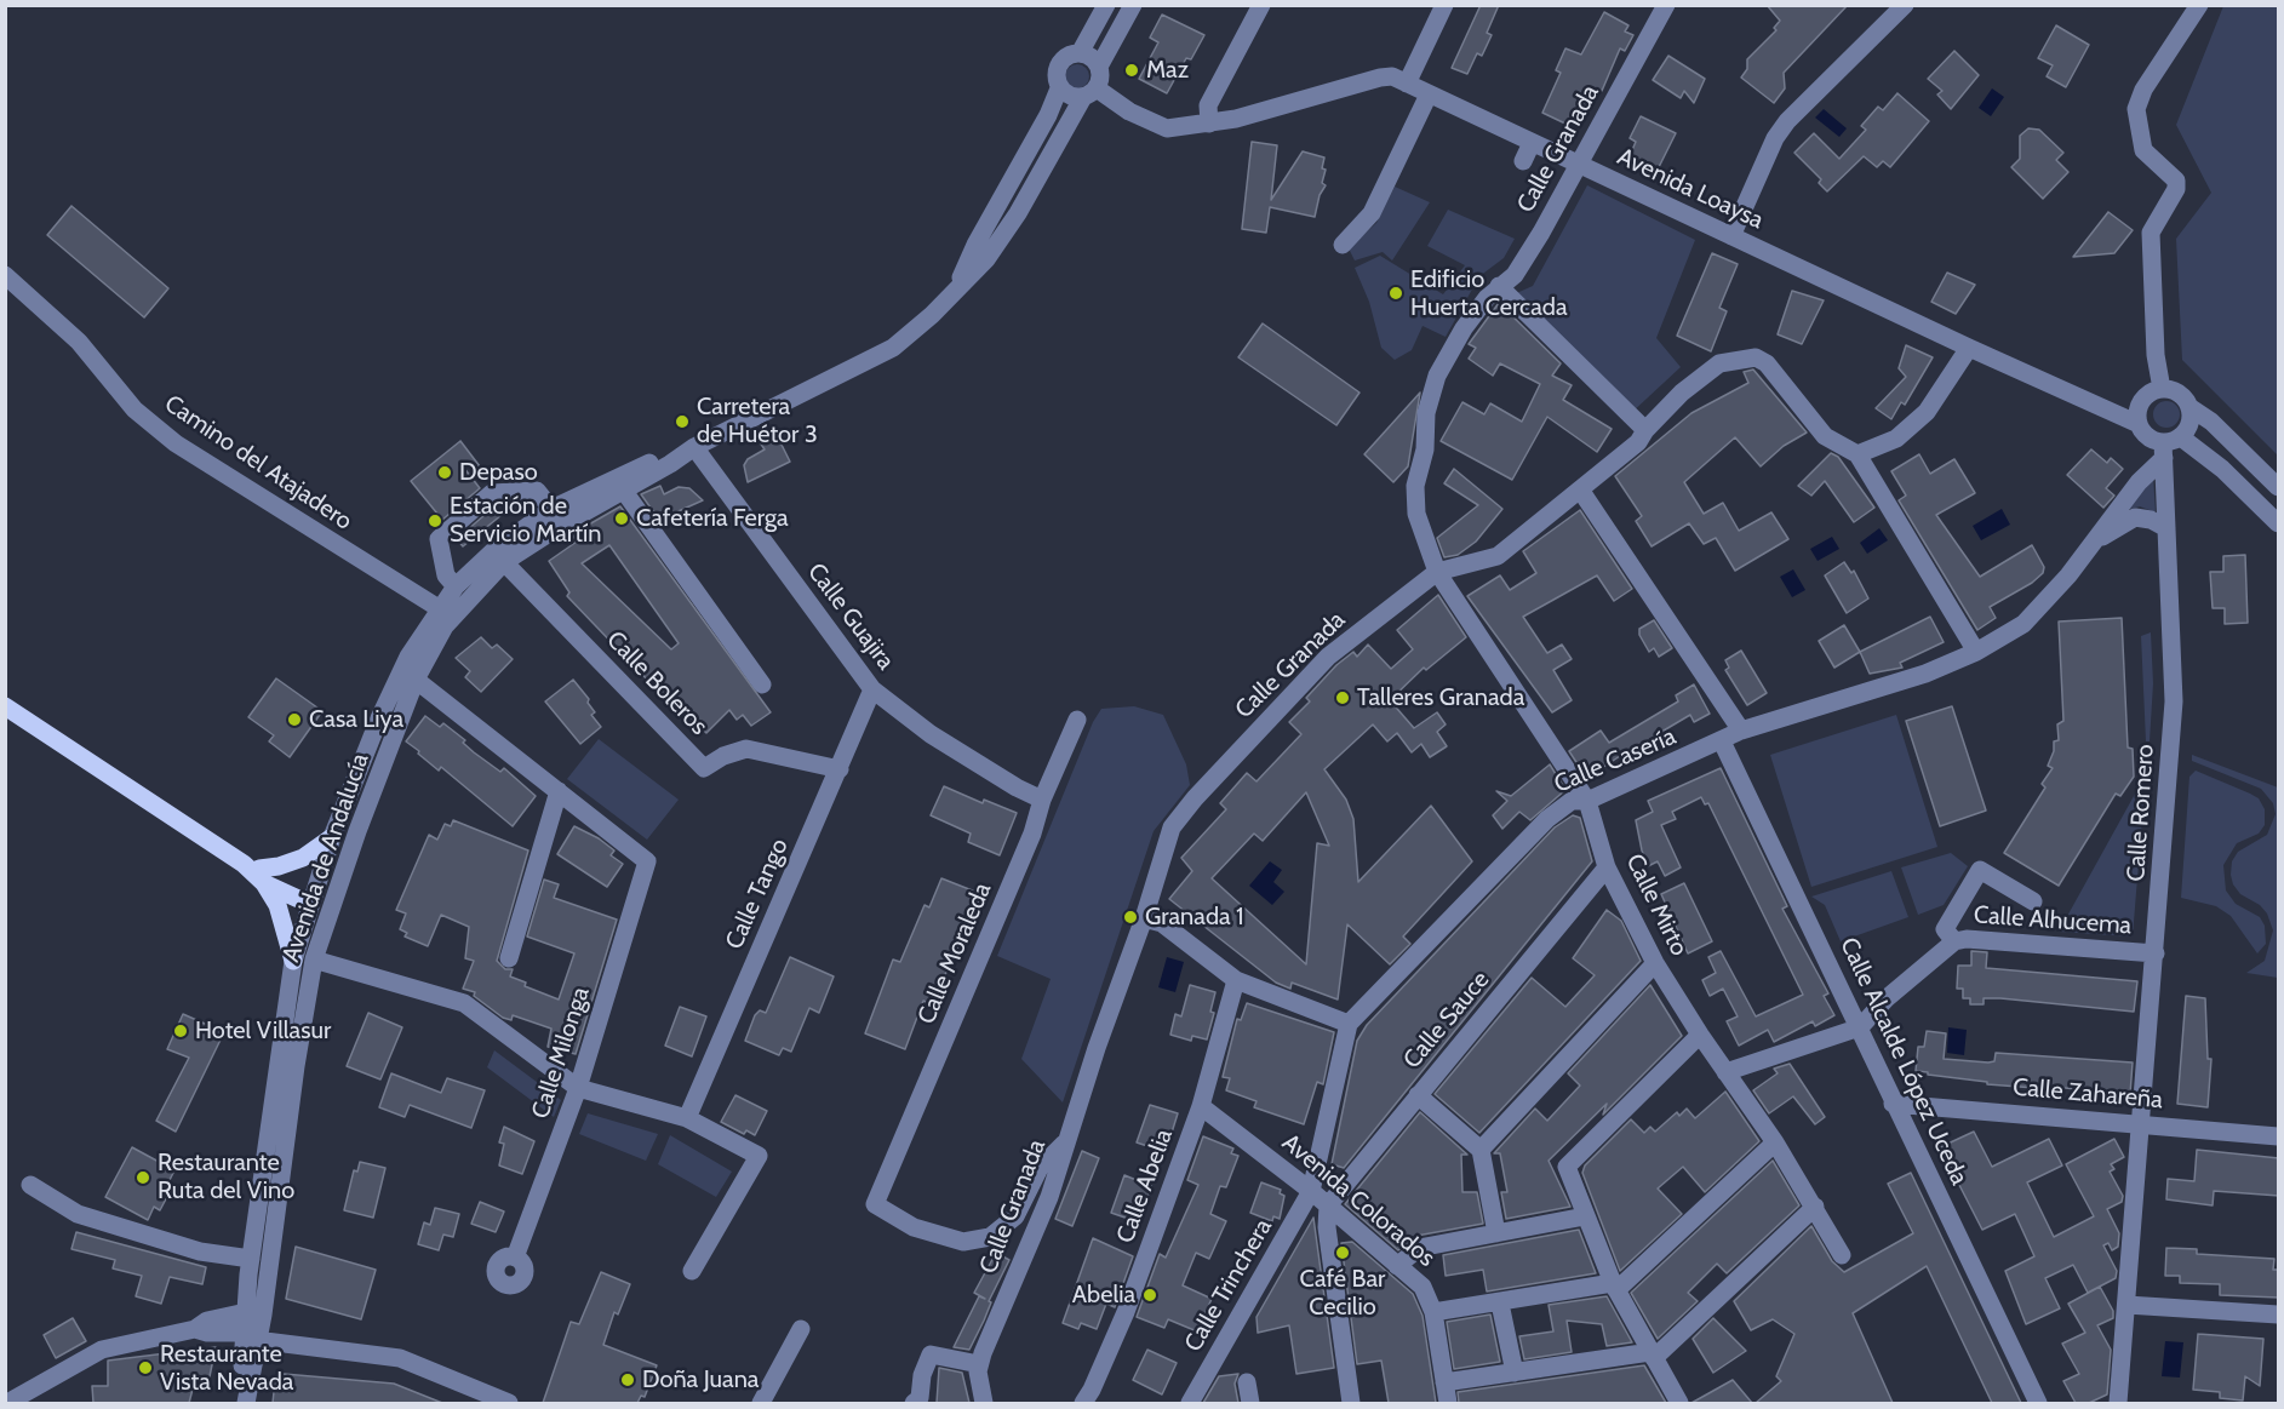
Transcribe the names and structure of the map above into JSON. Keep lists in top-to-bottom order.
{
  "streets": {
    "street": [
      "Calle Granada",
      "Avenida Loaysa",
      "Camino del Atajadero",
      "Calle Guajira",
      "Calle Boleros",
      "Calle Casería",
      "Calle Romero",
      "Avenida de Andalucía",
      "Calle Tango",
      "Calle Mirto",
      "Calle Alhucema",
      "Calle Moraleda",
      "Calle Sauce",
      "Calle Milonga",
      "Calle Alcalde López Uceda",
      "Calle Zahareña",
      "Calle Abelia",
      "Avenida Colorados",
      "Calle Trinchera"
    ]
  },
  "crossings": [
    ["Calle Granada", "Avenida Loaysa"],
    ["Calle Granada", "Calle Mirto"],
    ["Calle Granada", "Calle Moraleda"],
    ["Avenida Loaysa", "Calle Casería"],
    ["Avenida Loaysa", "Calle Romero"],
    ["Camino del Atajadero", "Avenida de Andalucía"],
    ["Calle Guajira", "Avenida de Andalucía"],
    ["Calle Guajira", "Calle Tango"],
    ["Calle Guajira", "Calle Moraleda"],
    ["Calle Boleros", "Avenida de Andalucía"],
    ["Calle Boleros", "Calle Tango"],
    ["Calle Casería", "Calle Romero"],
    ["Calle Casería", "Calle Mirto"],
    ["Calle Casería", "Calle Alcalde López Uceda"],
    ["Calle Romero", "Calle Alhucema"],
    ["Calle Romero", "Calle Zahareña"],
    ["Calle Mirto", "Calle Alhucema"],
    ["Calle Mirto", "Calle Sauce"],
    ["Calle Alhucema", "Calle Alcalde López Uceda"],
    ["Calle Sauce", "Avenida Colorados"],
    ["Calle Alcalde López Uceda", "Calle Zahareña"],
    ["Calle Abelia", "Avenida Colorados"],
    ["Avenida Colorados", "Calle Trinchera"]
  ],
  "places": [
    "Maz",
    "Edificio Huerta Cercada",
    "Carretera de Huétor 3",
    "Depaso",
    "Cafetería Ferga",
    "Estación de Servicio Martín",
    "Talleres Granada",
    "Casa Liya",
    "Granada 1",
    "Hotel Villasur",
    "Restaurante Ruta del Vino",
    "Café Bar Cecilio",
    "Abelia",
    "Restaurante Vista Nevada",
    "Doña Juana"
  ]
}
